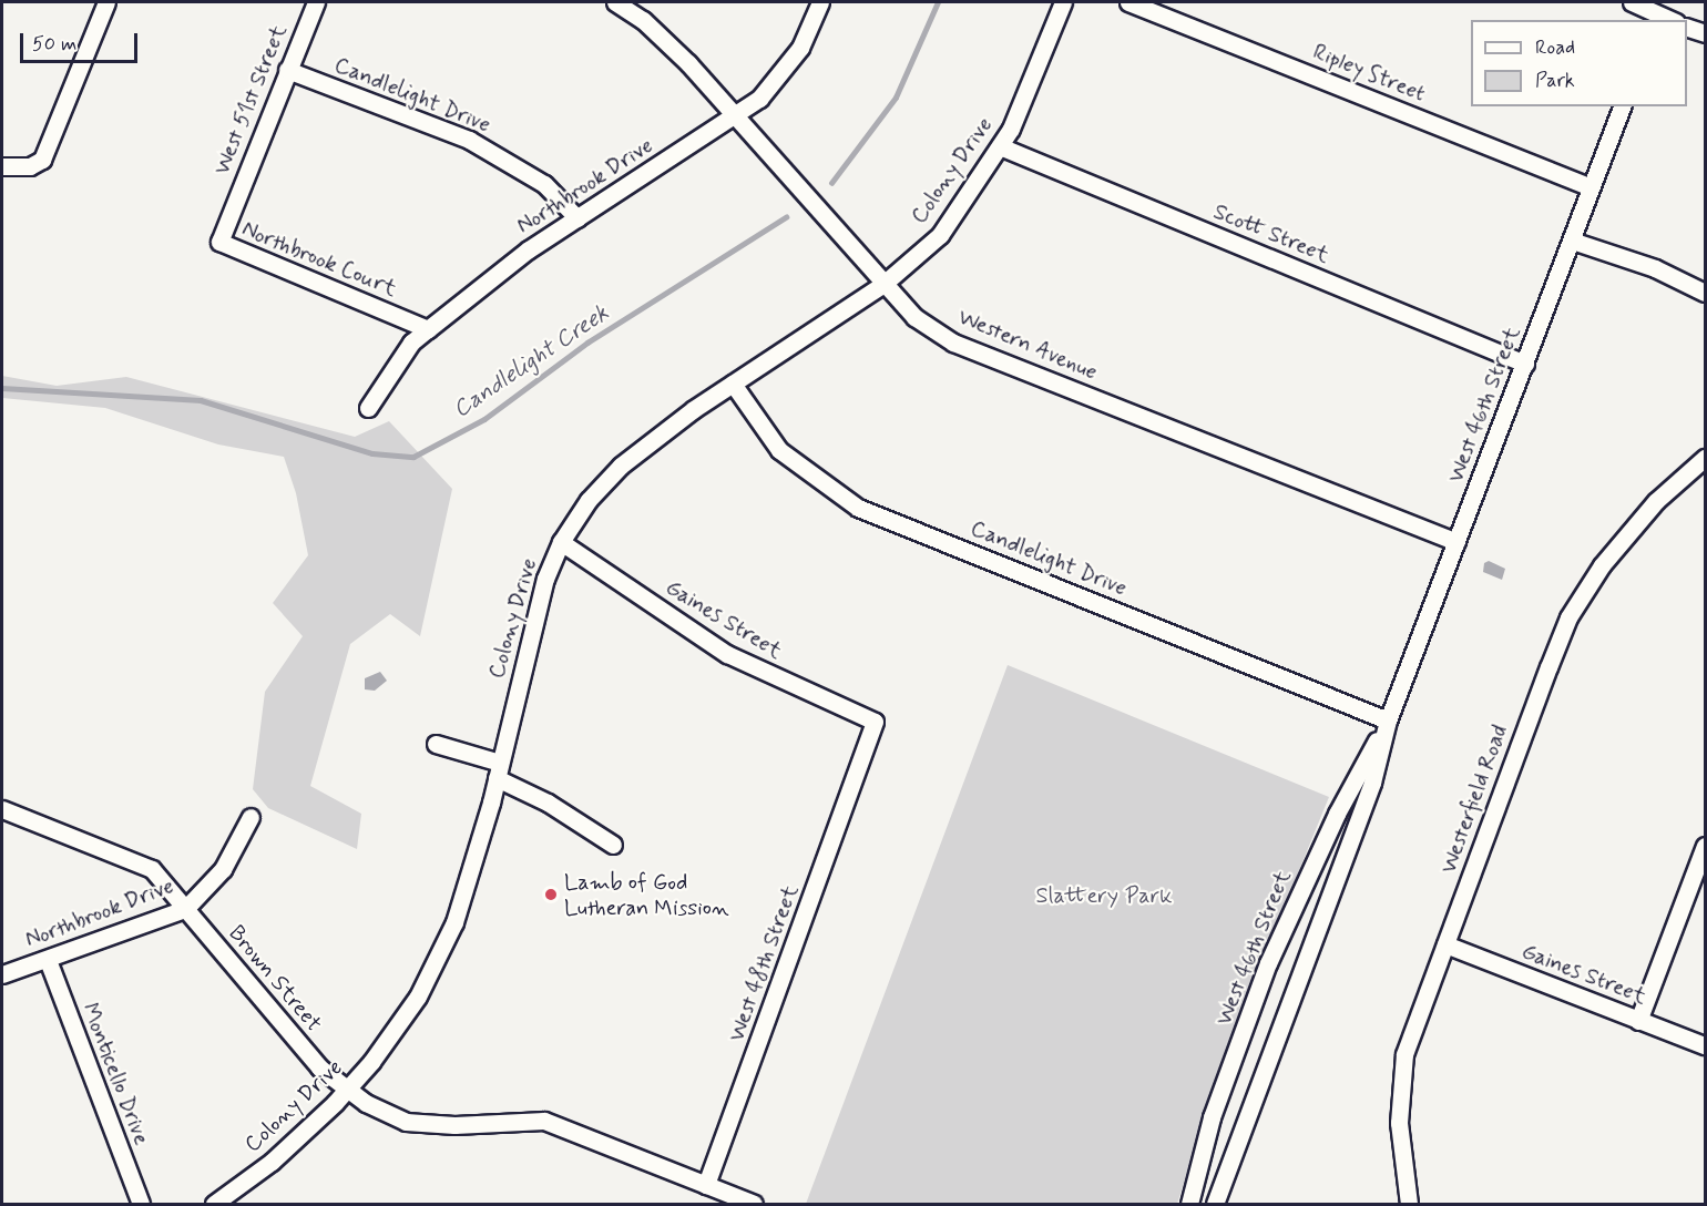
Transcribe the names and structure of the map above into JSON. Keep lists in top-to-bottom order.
{
  "streets": {
    "street": [
      "Ripley Street",
      "Candlelight Drive",
      "West 51st Street",
      "Colony Drive",
      "Northbrook Drive",
      "Scott Street",
      "Northbrook Court",
      "Western Avenue",
      "West 46th Street",
      "Gaines Street",
      "Westerfield Road",
      "West 48th Street",
      "Brown Street",
      "Monticello Drive"
    ]
  },
  "crossings": [
    ["Ripley Street", "West 46th Street"],
    ["Candlelight Drive", "West 51st Street"],
    ["Candlelight Drive", "Colony Drive"],
    ["Candlelight Drive", "Northbrook Drive"],
    ["Candlelight Drive", "West 46th Street"],
    ["West 51st Street", "Northbrook Court"],
    ["Colony Drive", "Scott Street"],
    ["Colony Drive", "Western Avenue"],
    ["Colony Drive", "Gaines Street"],
    ["Colony Drive", "Brown Street"],
    ["Northbrook Drive", "Northbrook Court"],
    ["Northbrook Drive", "Western Avenue"],
    ["Northbrook Drive", "Brown Street"],
    ["Northbrook Drive", "Monticello Drive"],
    ["Scott Street", "West 46th Street"],
    ["Western Avenue", "West 46th Street"],
    ["Gaines Street", "Westerfield Road"],
    ["Gaines Street", "West 48th Street"],
    ["West 48th Street", "Brown Street"]
  ],
  "water": ["Candlelight Creek"],
  "parks": ["Slattery Park"],
  "places": ["Lamb of God Lutheran Mission"],
  "legend": ["Road", "Park"],
  "scale_bar": "50 m"
}
